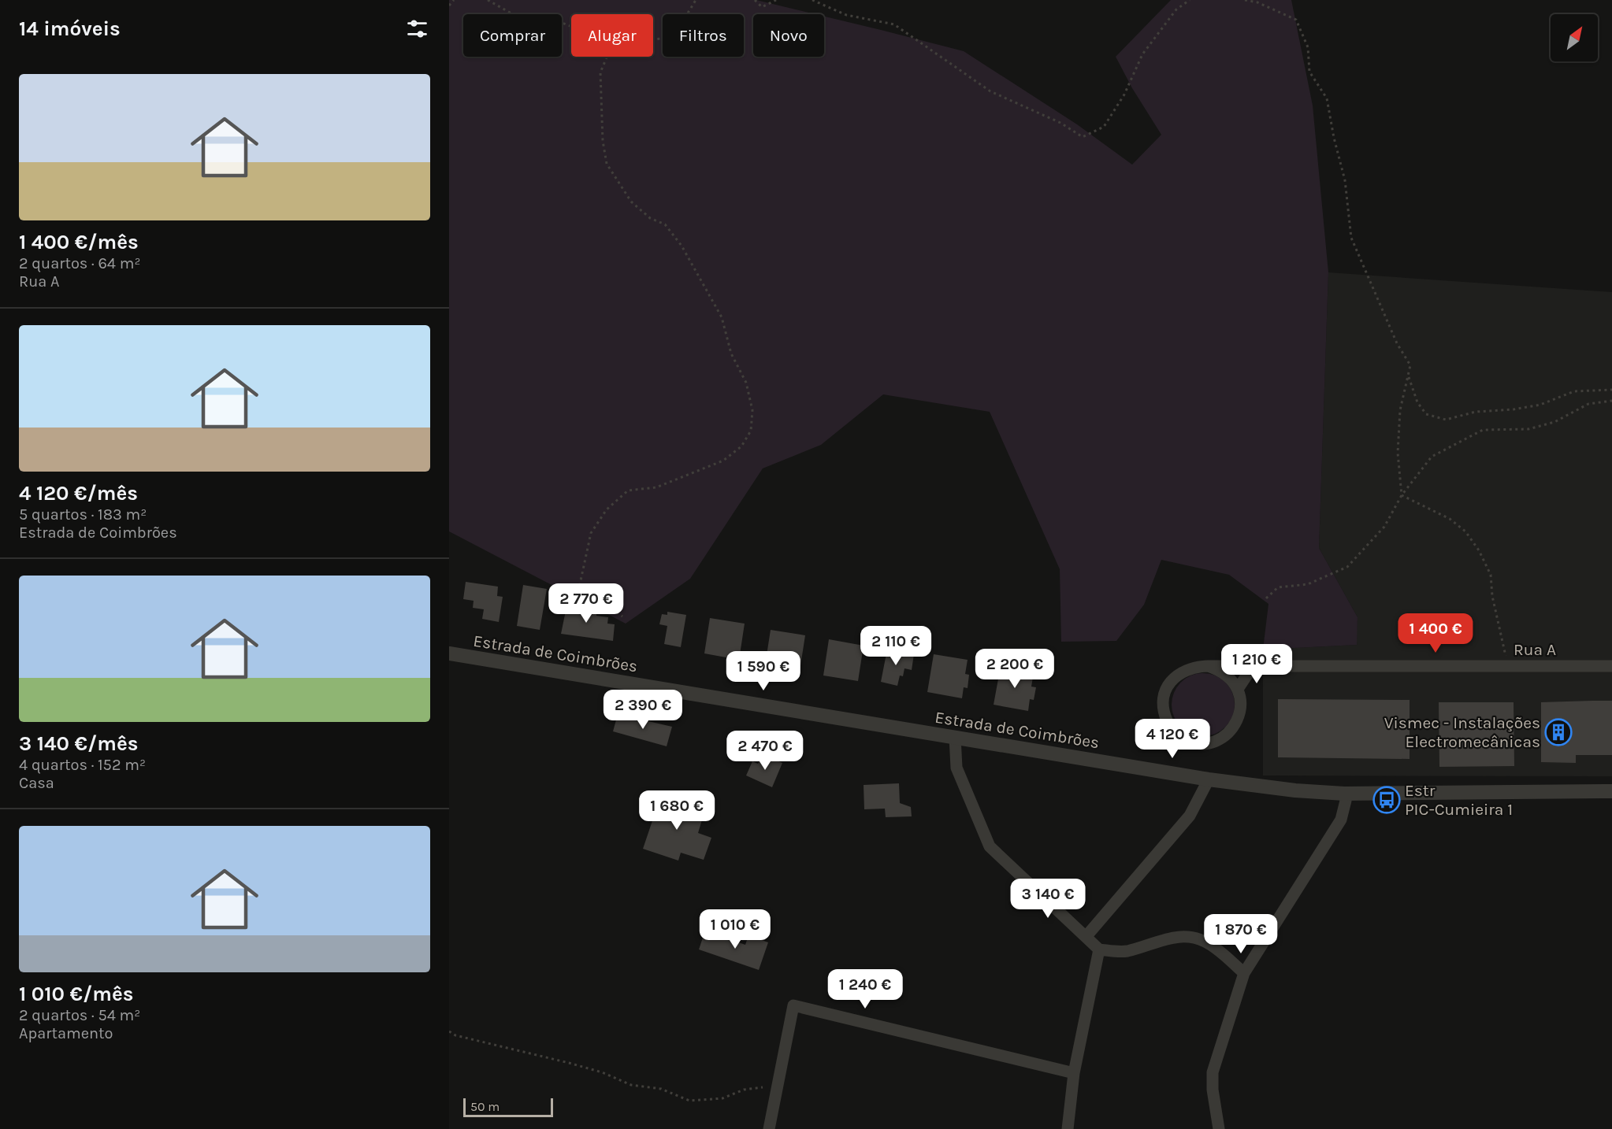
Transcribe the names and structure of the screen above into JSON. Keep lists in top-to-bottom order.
{
  "streets": {
    "street": ["Rua A", "Estrada de Coimbrões"]
  },
  "places": {
    "building": ["Vismec - Instalações Electromecânicas"],
    "bus stop": ["Estr PIC-Cumieira 1"]
  },
  "scale_bar": "50 m",
  "north": "top right",
  "page": {
    "heading": "14 imóveis",
    "chip": [
      "Comprar",
      "Alugar",
      "Filtros",
      "Novo"
    ],
    "list": [
      {
        "name": "1 400 €/mês",
        "note": "2 quartos · 64 m² · Rua A"
      },
      {
        "name": "4 120 €/mês",
        "note": "5 quartos · 183 m² · Estrada de Coimbrões"
      },
      {
        "name": "3 140 €/mês",
        "note": "4 quartos · 152 m² · Casa"
      },
      {
        "name": "1 010 €/mês",
        "note": "2 quartos · 54 m² · Apartamento"
      }
    ],
    "price": [
      "2 770 €",
      "1 400 €",
      "2 110 €",
      "1 210 €",
      "2 200 €",
      "1 590 €",
      "2 390 €",
      "4 120 €",
      "2 470 €",
      "1 680 €",
      "3 140 €",
      "1 010 €",
      "1 870 €",
      "1 240 €"
    ],
    "scale": "50 m"
  }
}
